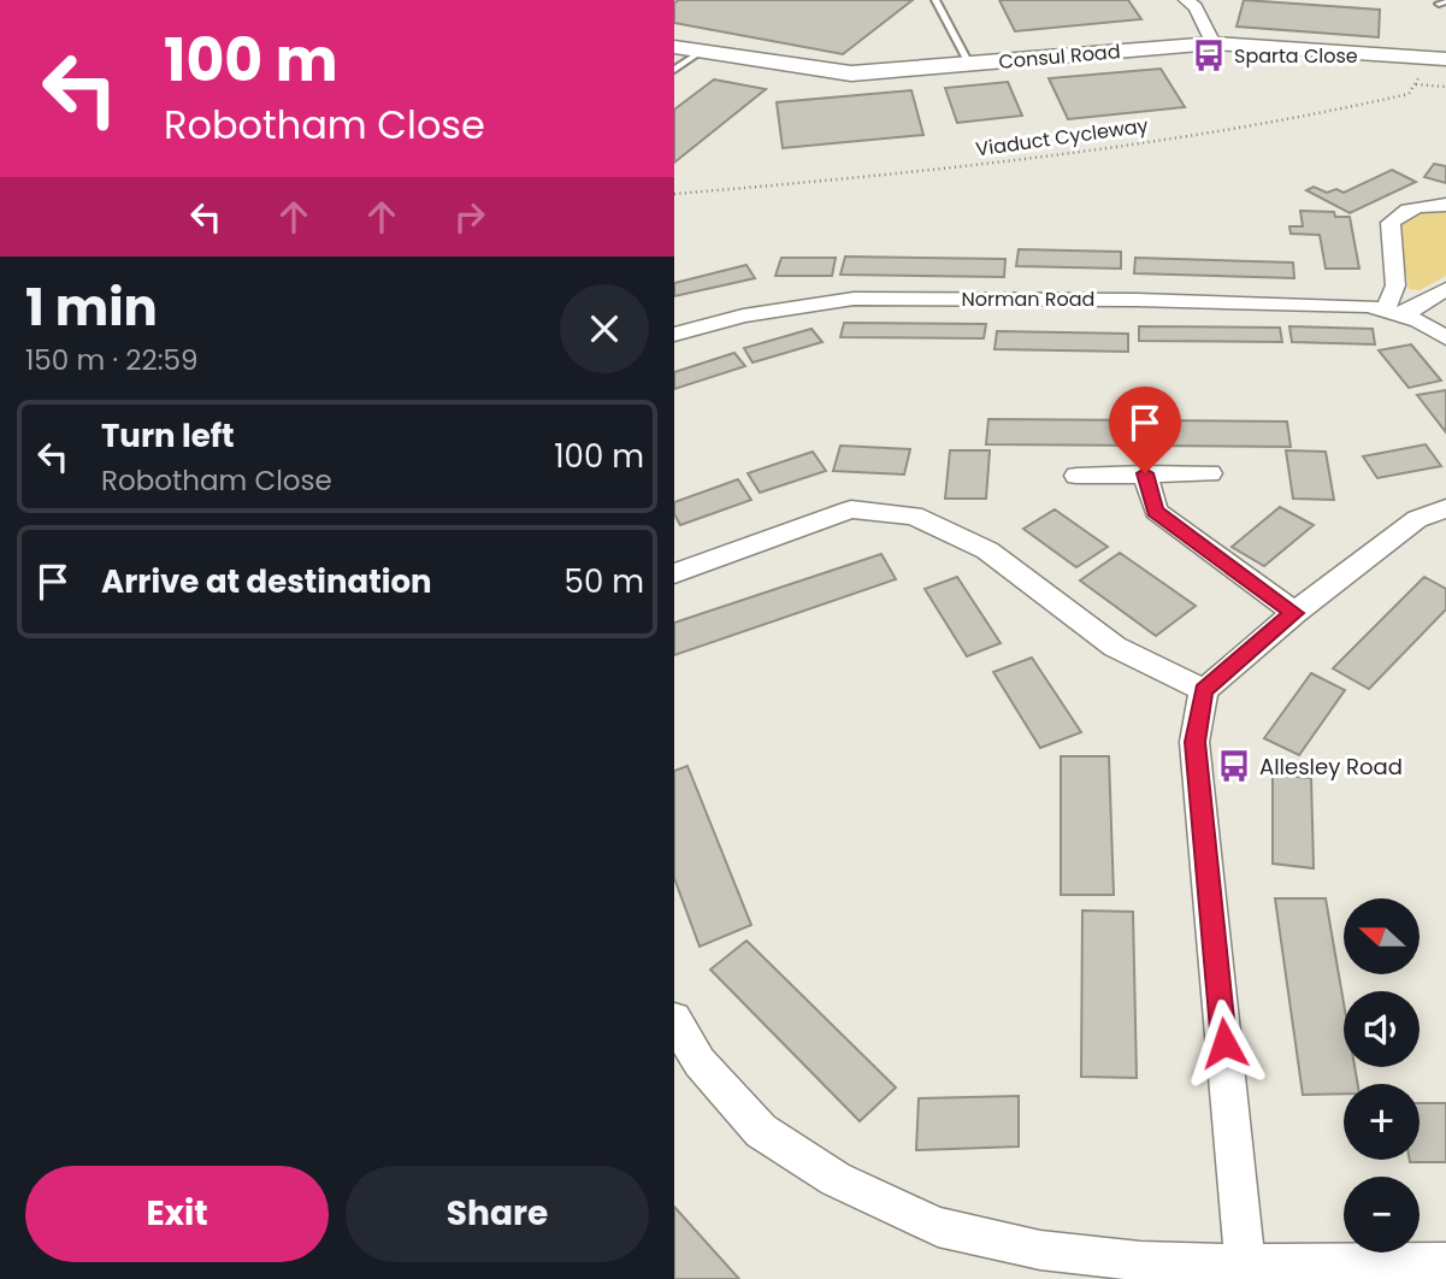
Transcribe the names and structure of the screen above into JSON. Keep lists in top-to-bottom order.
{
  "streets": {
    "street": ["Consul Road", "Norman Road"],
    "path": ["Viaduct Cycleway"]
  },
  "places": {
    "bus stop": ["Sparta Close", "Allesley Road"]
  },
  "north": "left",
  "page": {
    "turn": ["100 m", "Robotham Close"],
    "heading": ["1 min", "150 m · 22:59"],
    "list": [
      {
        "name": "Turn left",
        "note": "Robotham Close",
        "value": "100 m"
      },
      {
        "name": "Arrive at destination",
        "value": "50 m"
      }
    ],
    "map_buttons": ["+", "−"],
    "buttons": ["Exit", "Share"]
  }
}
